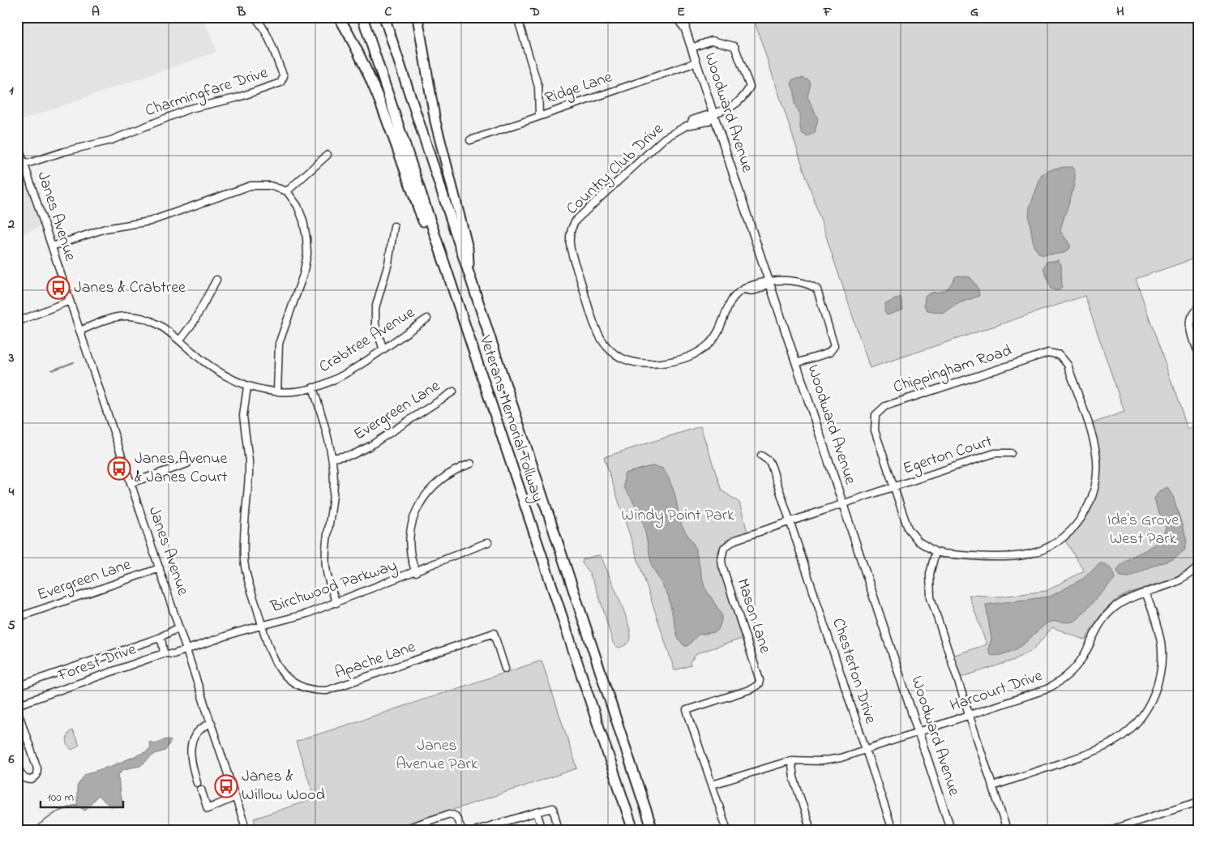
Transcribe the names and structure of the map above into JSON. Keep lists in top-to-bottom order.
{
  "streets": {
    "highway": ["Veterans Memorial Tollway"],
    "main road": ["Woodward Avenue"],
    "street": [
      "Ridge Lane",
      "Charmingfare Drive",
      "Country Club Drive",
      "Janes Avenue",
      "Crabtree Avenue",
      "Chippingham Road",
      "Evergreen Lane",
      "Egerton Court",
      "Birchwood Parkway",
      "Mason Lane",
      "Apache Lane",
      "Forest Drive",
      "Chesterton Drive",
      "Harcourt Drive"
    ]
  },
  "crossings": [
    ["Ridge Lane", "Woodward Avenue"],
    ["Charmingfare Drive", "Janes Avenue"],
    ["Woodward Avenue", "Country Club Drive"],
    ["Woodward Avenue", "Egerton Court"],
    ["Woodward Avenue", "Harcourt Drive"],
    ["Janes Avenue", "Crabtree Avenue"],
    ["Janes Avenue", "Evergreen Lane"],
    ["Janes Avenue", "Birchwood Parkway"],
    ["Janes Avenue", "Forest Drive"],
    ["Chippingham Road", "Egerton Court"],
    ["Egerton Court", "Mason Lane"],
    ["Egerton Court", "Chesterton Drive"],
    ["Birchwood Parkway", "Apache Lane"],
    ["Birchwood Parkway", "Forest Drive"],
    ["Mason Lane", "Harcourt Drive"],
    ["Chesterton Drive", "Harcourt Drive"]
  ],
  "parks": ["Windy Point Park", "Ide's Grove West Park", "Janes Avenue Park"],
  "places": {
    "bus stop": ["Janes & Crabtree", "Janes Avenue & Janes Court", "Janes & Willow Wood"]
  },
  "scale_bar": "100 m",
  "grid": {
    "columns": [
      "A",
      "B",
      "C",
      "D",
      "E",
      "F",
      "G",
      "H"
    ],
    "rows": [
      "1",
      "2",
      "3",
      "4",
      "5",
      "6"
    ]
  }
}
